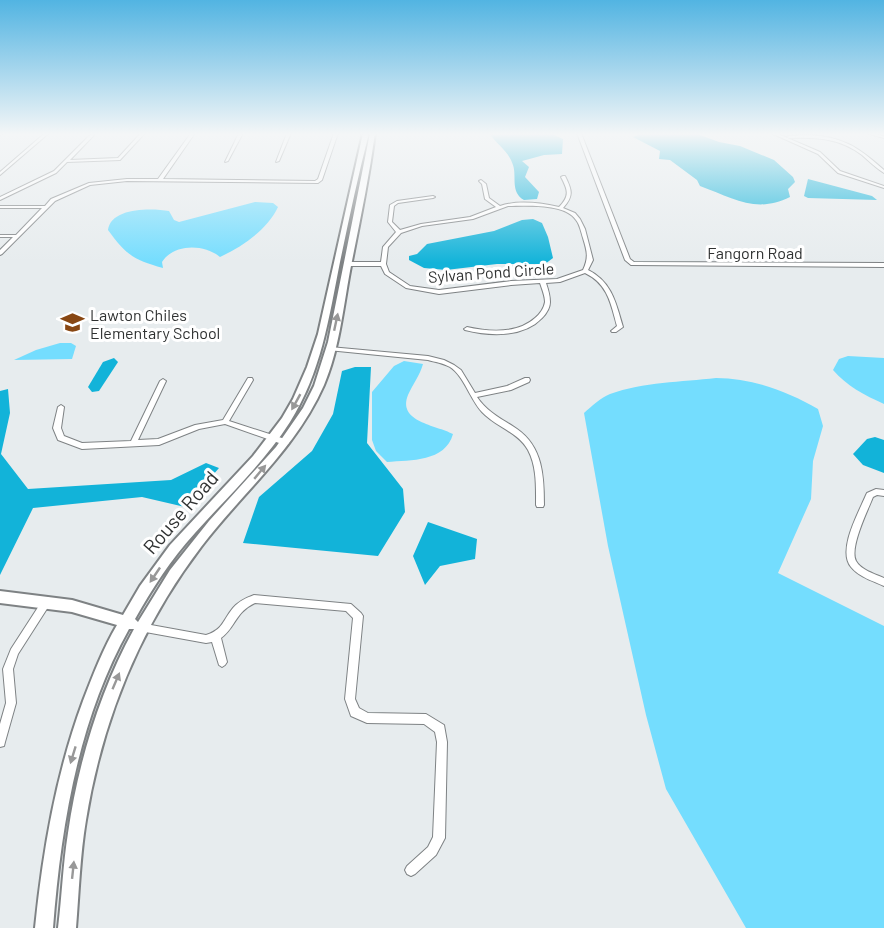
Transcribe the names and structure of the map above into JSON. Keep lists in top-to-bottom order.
{
  "streets": {
    "street": ["Fangorn Road", "Sylvan Pond Circle", "Rouse Road"]
  },
  "places": {
    "school or university": ["Lawton Chiles Elementary School"]
  }
}
